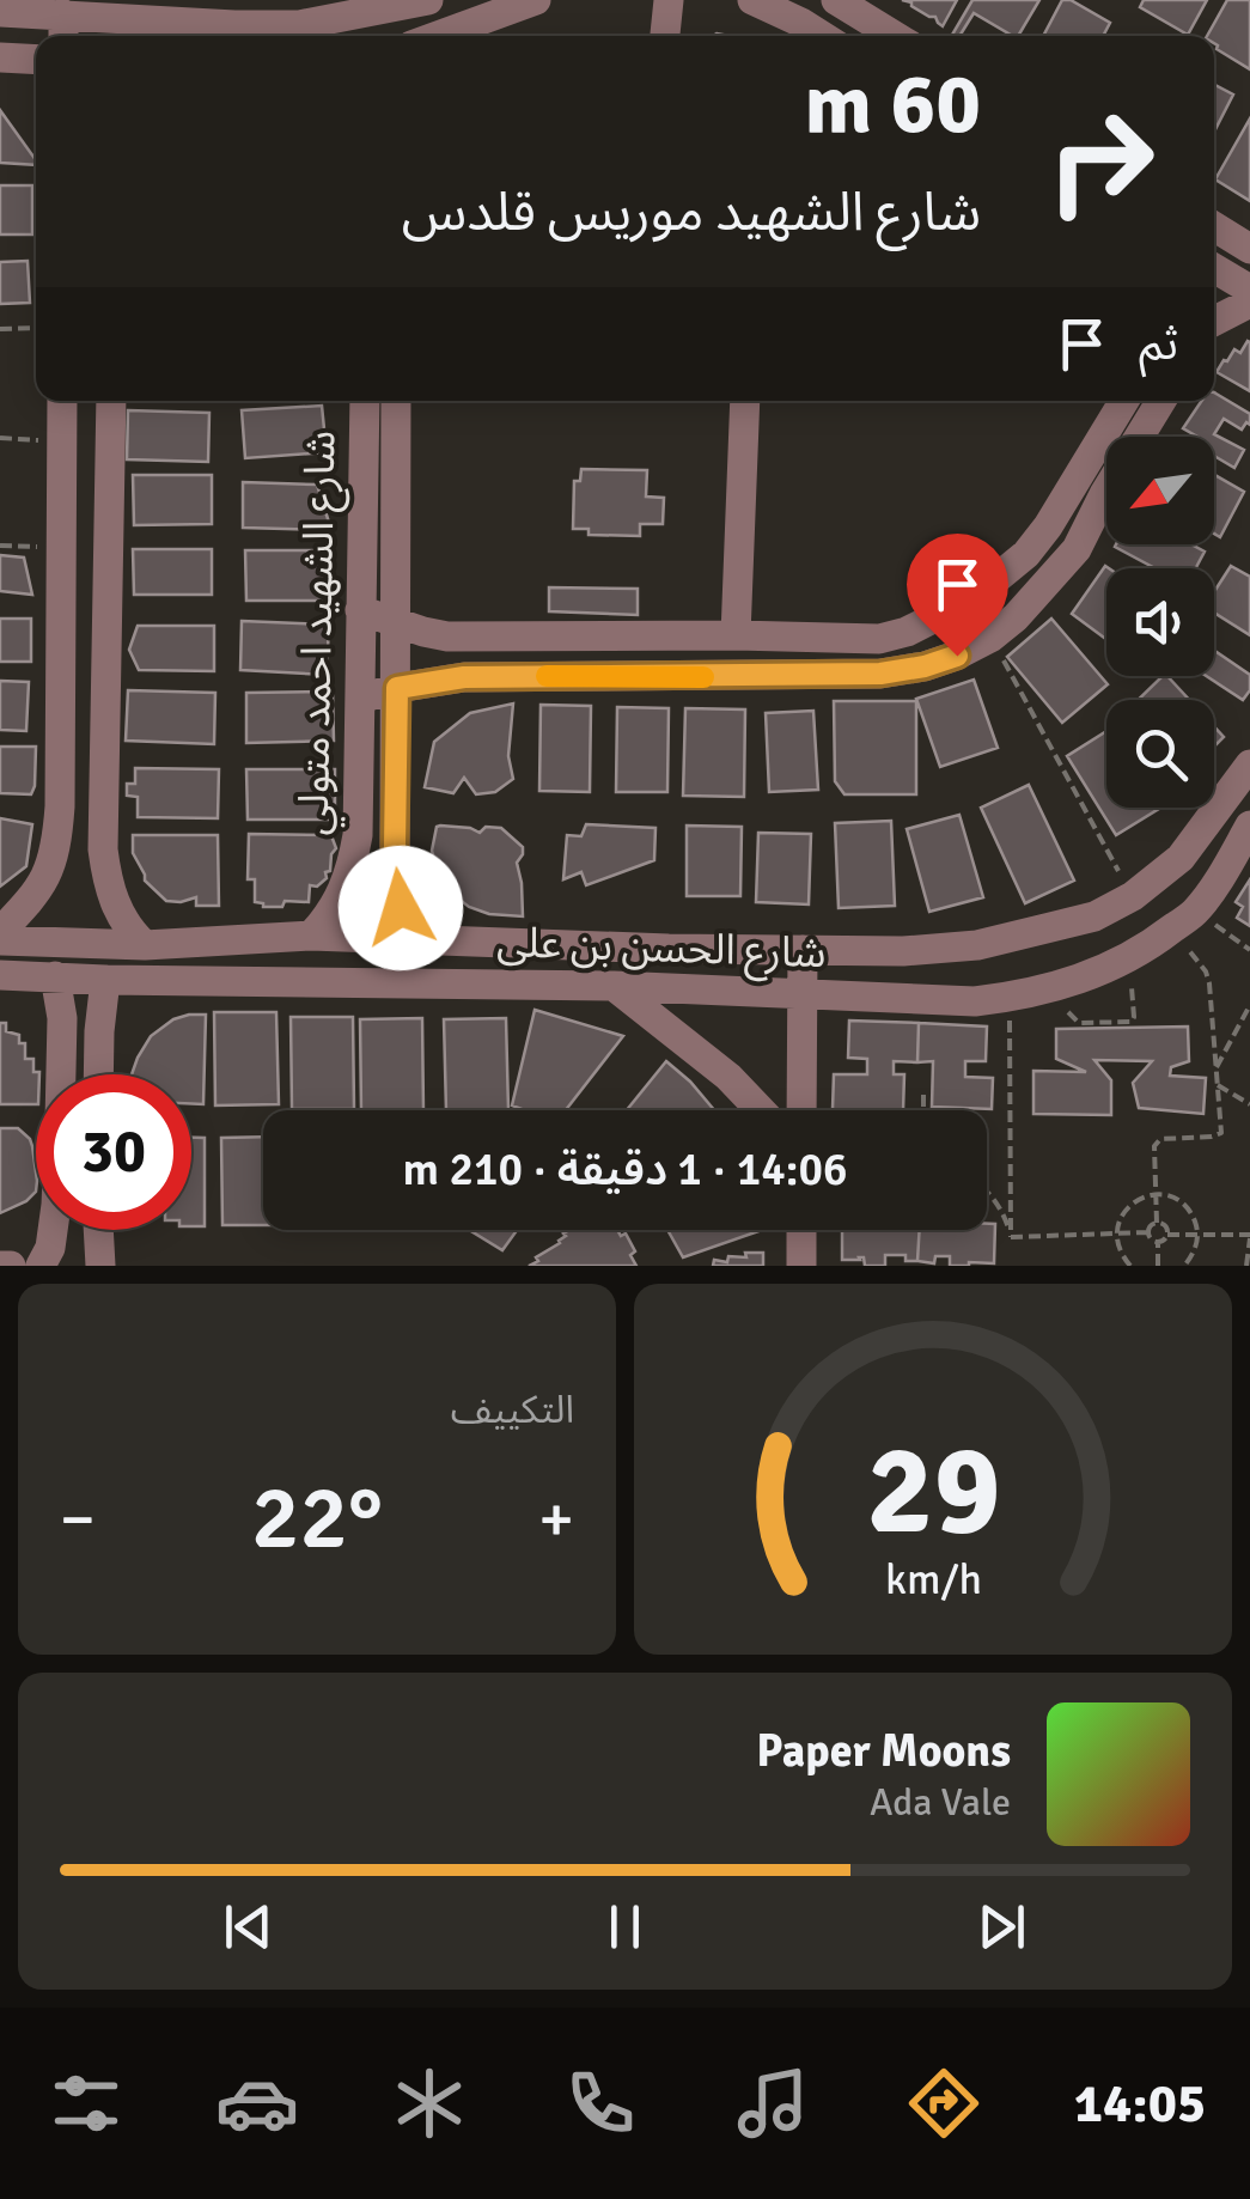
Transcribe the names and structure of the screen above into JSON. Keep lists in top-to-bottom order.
{
  "streets": {
    "street": ["شارع الشهيد احمد متولي", "شارع الحسن بن على"]
  },
  "crossings": [
    ["شارع الشهيد احمد متولي", "شارع الحسن بن على"]
  ],
  "north": "bottom left",
  "page": {
    "turn": ["60 m", "شارع الشهيد موريس قلدس"],
    "then": "ثم",
    "limit": "30",
    "trip": "14:06 · 1 دقيقة · 210 m",
    "tile": "التكييف",
    "heat": ["−", "22°", "+"],
    "song": ["Paper Moons", "Ada Vale"],
    "tabs": "14:05",
    "gauge": ["29", "km/h"]
  }
}
